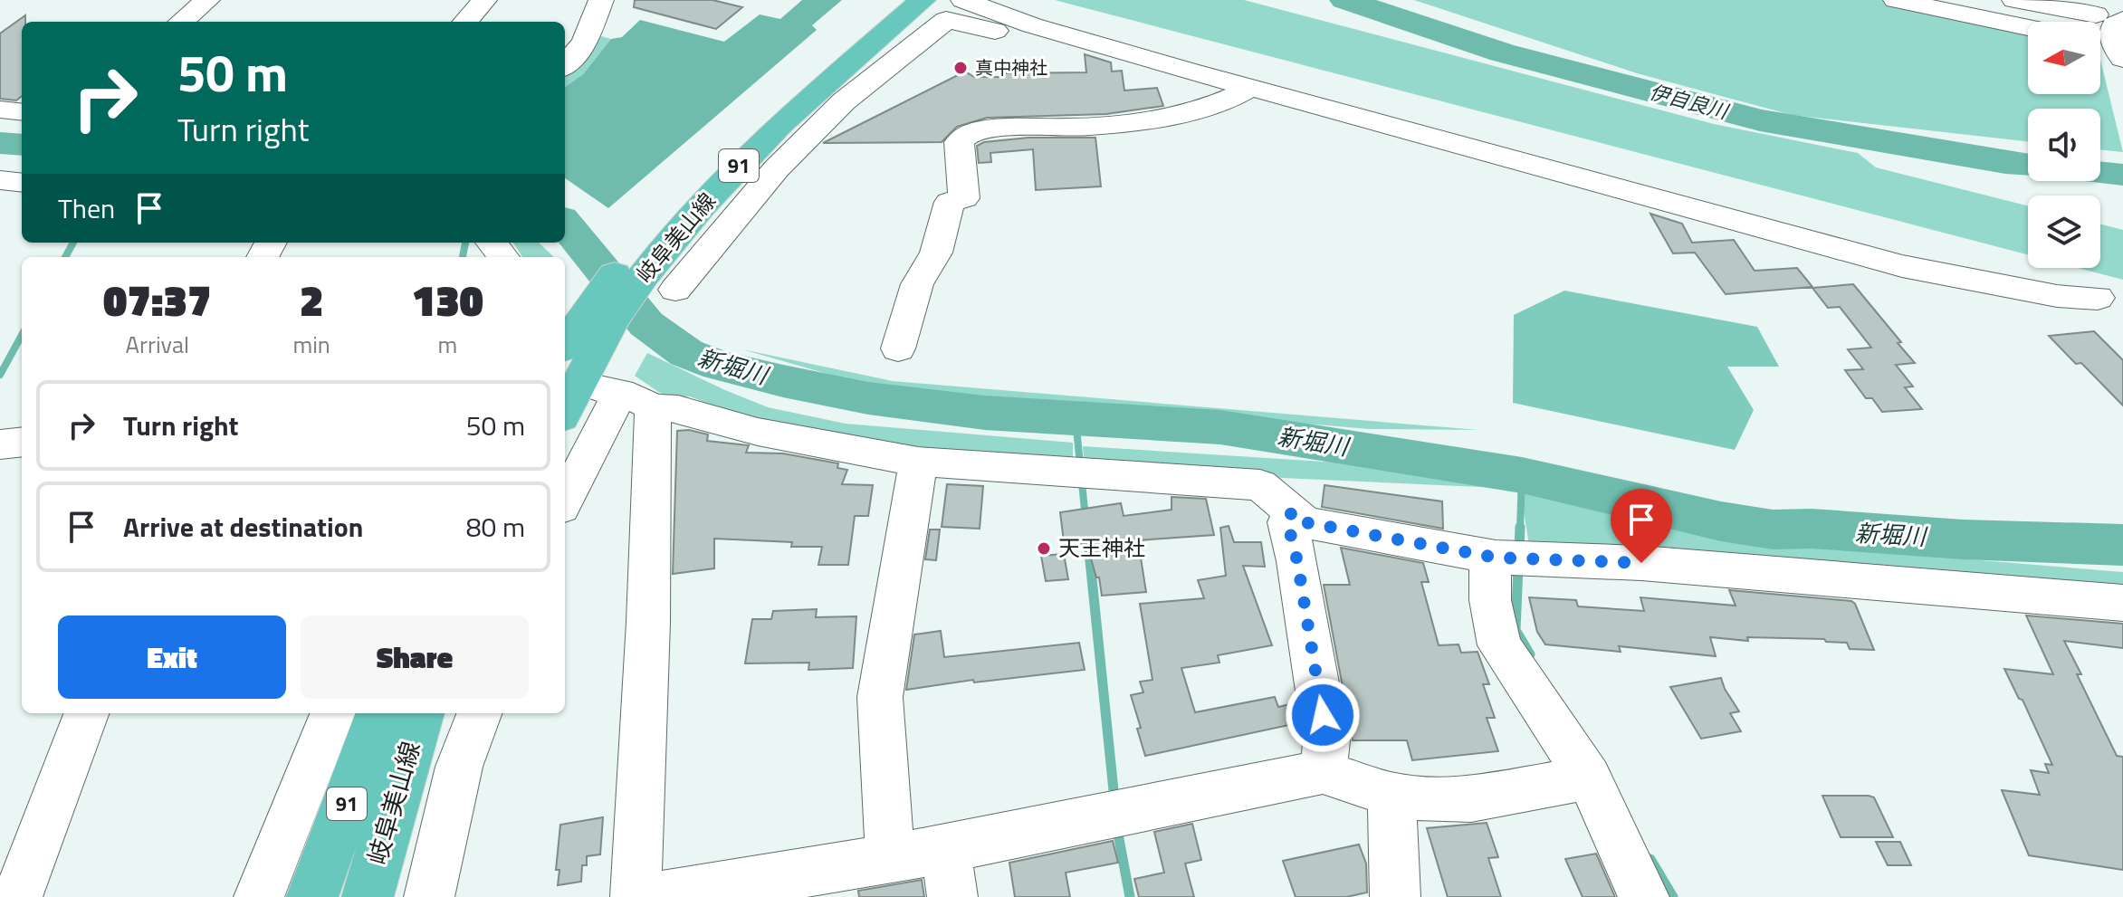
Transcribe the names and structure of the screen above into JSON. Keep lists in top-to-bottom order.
{
  "streets": {
    "main road": ["91", "岐阜美山線"]
  },
  "water": ["伊自良川", "新堀川"],
  "places": ["真中神社", "天王神社"],
  "north": "left",
  "page": {
    "turn": ["50 m", "Turn right"],
    "then": "Then",
    "eta": [
      "07:37",
      "Arrival",
      "2",
      "min",
      "130",
      "m"
    ],
    "list": [
      {
        "name": "Turn right",
        "value": "50 m"
      },
      {
        "name": "Arrive at destination",
        "value": "80 m"
      }
    ],
    "buttons": ["Exit", "Share"]
  }
}
